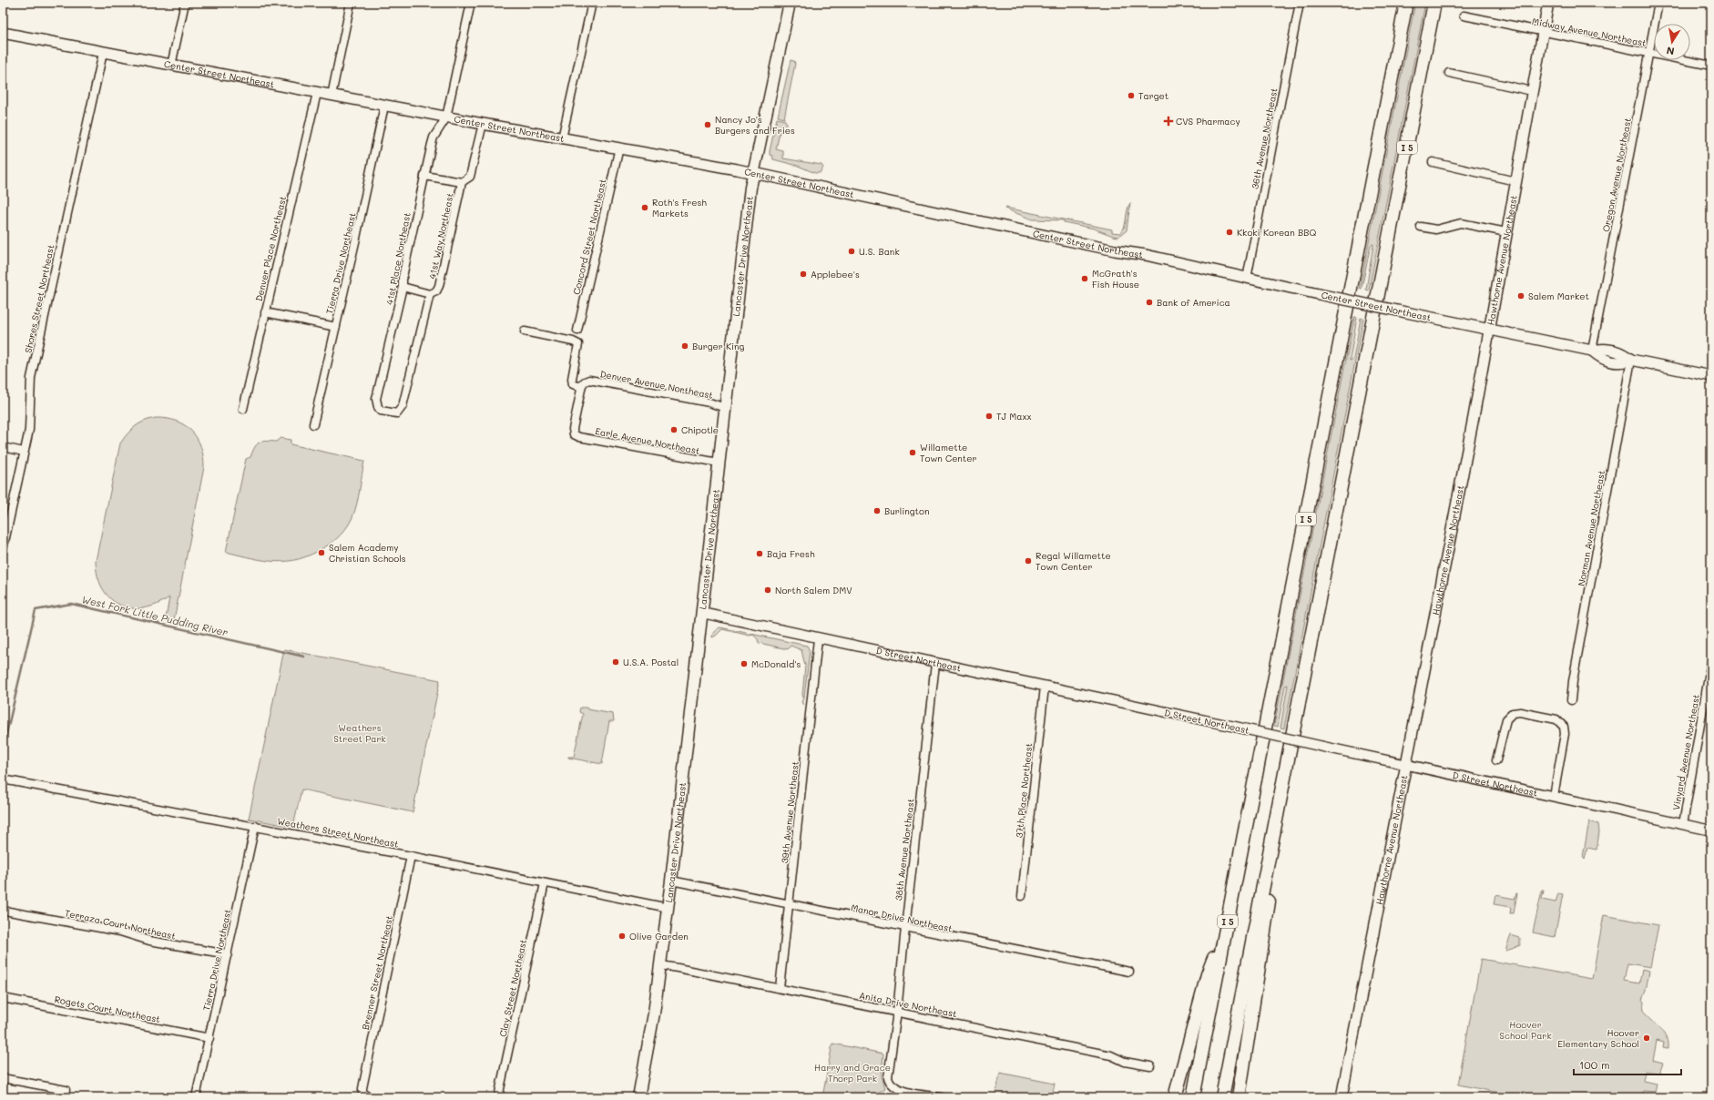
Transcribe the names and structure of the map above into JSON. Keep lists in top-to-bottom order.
{
  "streets": {
    "highway": ["I 5"],
    "main road": ["Center Street Northeast", "Lancaster Drive Northeast", "Hawthorne Avenue Northeast"],
    "street": [
      "Midway Avenue Northeast",
      "36th Avenue Northeast",
      "Oregon Avenue Northeast",
      "41st Way Northeast",
      "Concord Street Northeast",
      "Denver Place Northeast",
      "41st Place Northeast",
      "Tierra Drive Northeast",
      "Shores Street Northeast",
      "Denver Avenue Northeast",
      "Earle Avenue Northeast",
      "Norman Avenue Northeast",
      "D Street Northeast",
      "Vinyard Avenue Northeast",
      "37th Place Northeast",
      "39th Avenue Northeast",
      "Weathers Street Northeast",
      "38th Avenue Northeast",
      "Manor Drive Northeast",
      "Terraza Court Northeast",
      "Brenner Street Northeast",
      "Clay Street Northeast",
      "Anita Drive Northeast",
      "Rogets Court Northeast"
    ]
  },
  "crossings": [
    ["Midway Avenue Northeast", "Oregon Avenue Northeast"],
    ["Midway Avenue Northeast", "Hawthorne Avenue Northeast"],
    ["Center Street Northeast", "36th Avenue Northeast"],
    ["Center Street Northeast", "Oregon Avenue Northeast"],
    ["Center Street Northeast", "41st Way Northeast"],
    ["Center Street Northeast", "Concord Street Northeast"],
    ["Center Street Northeast", "Denver Place Northeast"],
    ["Center Street Northeast", "Lancaster Drive Northeast"],
    ["Center Street Northeast", "41st Place Northeast"],
    ["Center Street Northeast", "Hawthorne Avenue Northeast"],
    ["Center Street Northeast", "Tierra Drive Northeast"],
    ["Center Street Northeast", "Shores Street Northeast"],
    ["Center Street Northeast", "Norman Avenue Northeast"],
    ["41st Way Northeast", "41st Place Northeast"],
    ["Lancaster Drive Northeast", "Denver Avenue Northeast"],
    ["Lancaster Drive Northeast", "Earle Avenue Northeast"],
    ["Lancaster Drive Northeast", "D Street Northeast"],
    ["Lancaster Drive Northeast", "Weathers Street Northeast"],
    ["Lancaster Drive Northeast", "Manor Drive Northeast"],
    ["Lancaster Drive Northeast", "Anita Drive Northeast"],
    ["Hawthorne Avenue Northeast", "D Street Northeast"],
    ["Tierra Drive Northeast", "Weathers Street Northeast"],
    ["Tierra Drive Northeast", "Terraza Court Northeast"],
    ["Tierra Drive Northeast", "Rogets Court Northeast"],
    ["Denver Avenue Northeast", "Earle Avenue Northeast"],
    ["D Street Northeast", "Vinyard Avenue Northeast"],
    ["D Street Northeast", "37th Place Northeast"],
    ["D Street Northeast", "39th Avenue Northeast"],
    ["D Street Northeast", "38th Avenue Northeast"],
    ["39th Avenue Northeast", "Manor Drive Northeast"],
    ["39th Avenue Northeast", "Anita Drive Northeast"],
    ["Weathers Street Northeast", "Brenner Street Northeast"],
    ["Weathers Street Northeast", "Clay Street Northeast"],
    ["38th Avenue Northeast", "Manor Drive Northeast"],
    ["38th Avenue Northeast", "Anita Drive Northeast"]
  ],
  "water": ["West Fork Little Pudding River"],
  "parks": ["Weathers Street Park", "Hoover School Park", "Harry and Grace Thorp Park"],
  "places": {
    "other": [
      "Target",
      "Nancy Jo's Burgers and Fries",
      "Roth's Fresh Markets",
      "Kkoki Korean BBQ",
      "U.S. Bank",
      "Applebee's",
      "McGrath's Fish House",
      "Salem Market",
      "Bank of America",
      "Burger King",
      "TJ Maxx",
      "Chipotle",
      "Willamette Town Center",
      "Burlington",
      "Salem Academy Christian Schools",
      "Baja Fresh",
      "Regal Willamette Town Center",
      "North Salem DMV",
      "U.S.A. Postal",
      "McDonald's",
      "Olive Garden",
      "Hoover Elementary School"
    ],
    "health": ["CVS Pharmacy"]
  },
  "scale_bar": "100 m",
  "north": "bottom"
}
